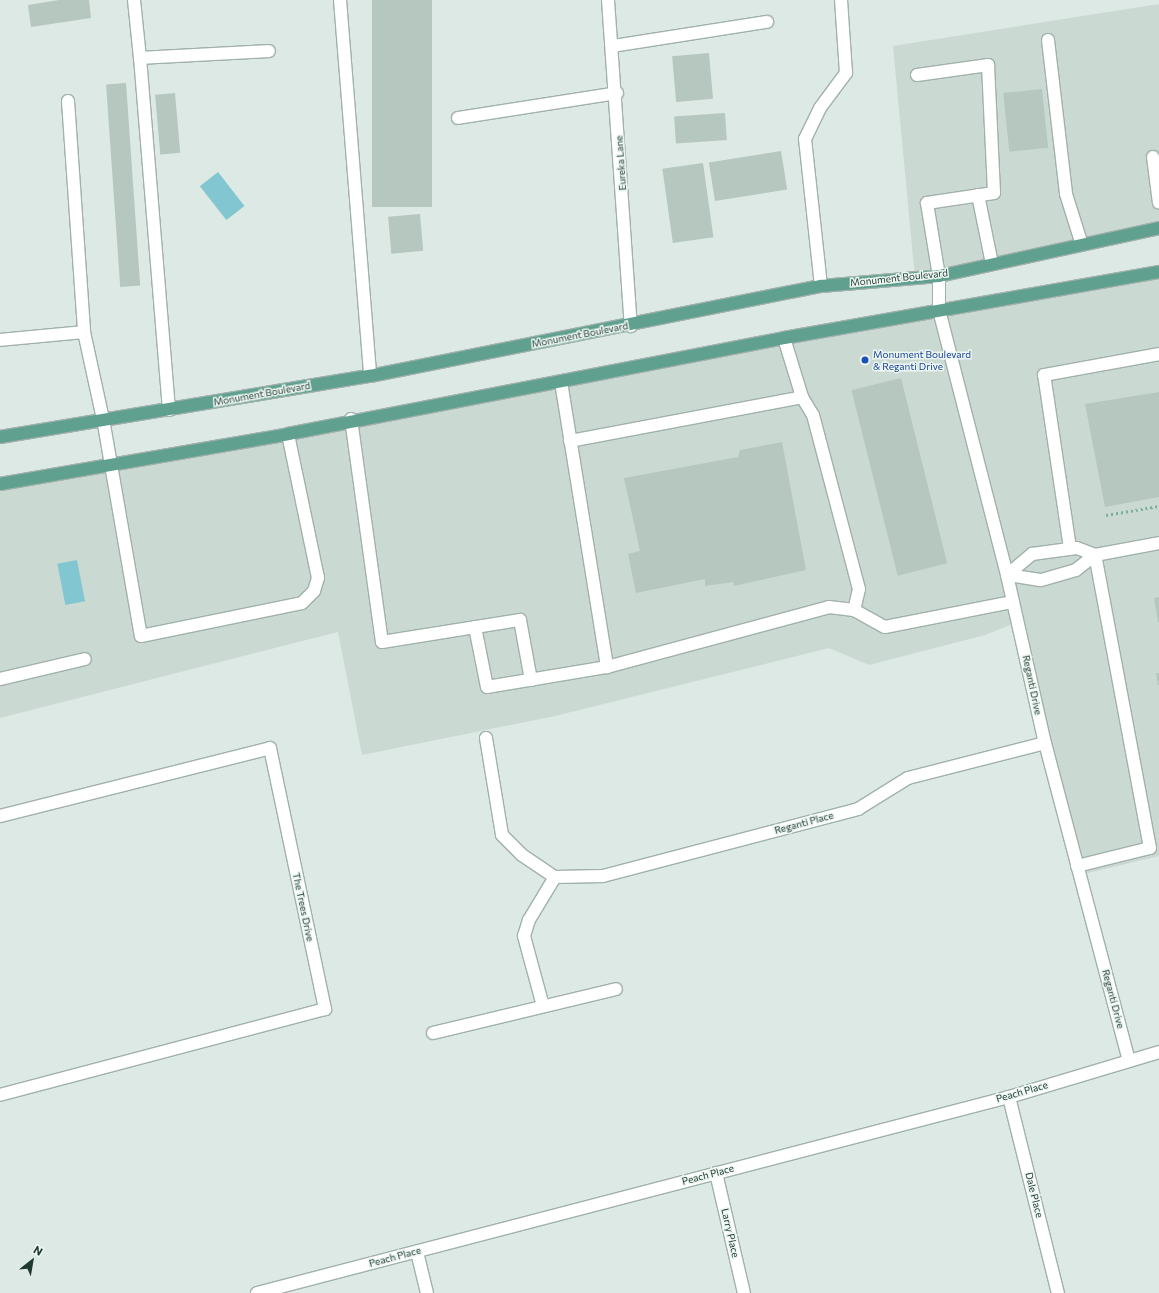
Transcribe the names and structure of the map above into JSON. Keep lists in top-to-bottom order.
{
  "streets": {
    "main road": ["Monument Boulevard"],
    "street": [
      "Eureka Lane",
      "Reganti Drive",
      "Reganti Place",
      "The Trees Drive",
      "Peach Place",
      "Dale Place",
      "Larry Place"
    ]
  },
  "crossings": [
    ["Eureka Lane", "Monument Boulevard"],
    ["Monument Boulevard", "Reganti Drive"],
    ["Reganti Drive", "Reganti Place"],
    ["Reganti Drive", "Peach Place"],
    ["Peach Place", "Dale Place"],
    ["Peach Place", "Larry Place"]
  ],
  "places": ["Monument Boulevard & Reganti Drive"],
  "north": "top right"
}
